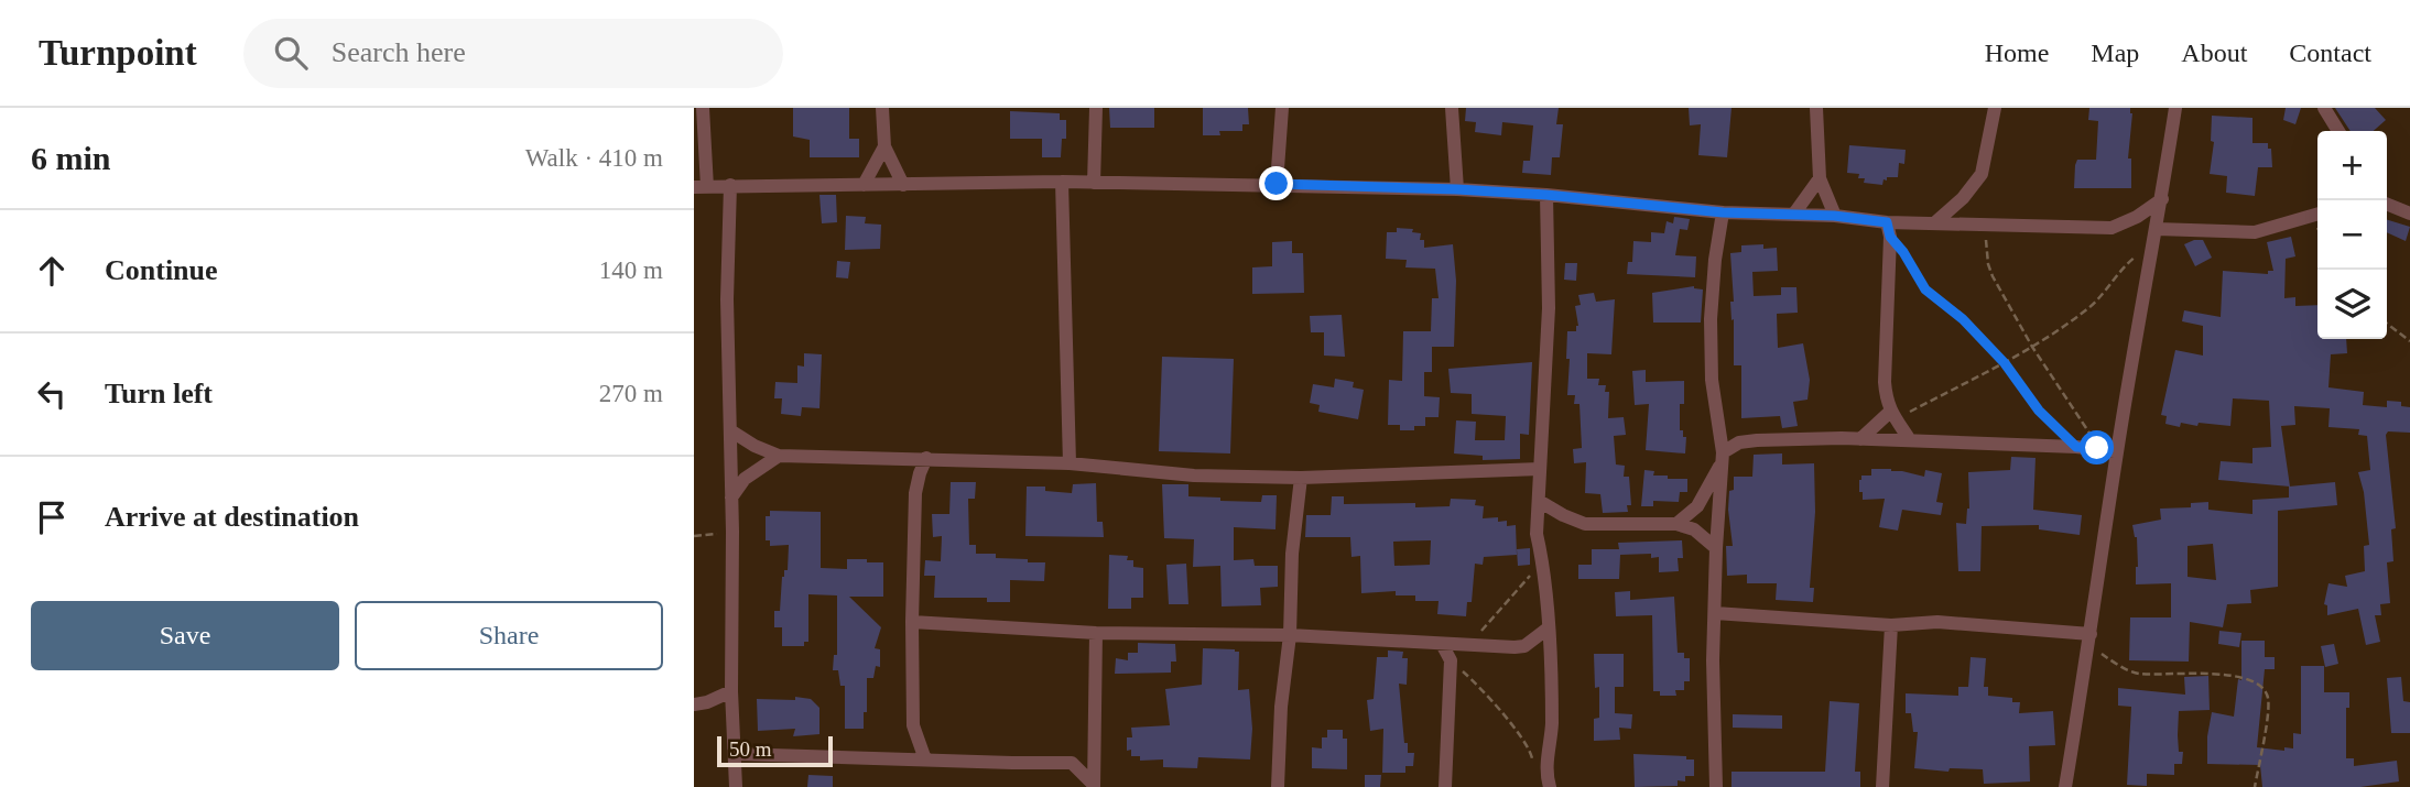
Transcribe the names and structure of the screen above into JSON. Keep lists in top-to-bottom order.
{
  "scale_bar": "50 m",
  "page": {
    "header": "Turnpoint",
    "search": "Search here",
    "nav": [
      "Home",
      "Map",
      "About",
      "Contact"
    ],
    "heading": ["6 min", "Walk · 410 m"],
    "map_buttons": ["+", "−"],
    "list": [
      ["Continue", "140 m"],
      ["Turn left", "270 m"],
      "Arrive at destination"
    ],
    "buttons": ["Save", "Share"],
    "scale": "50 m"
  }
}
